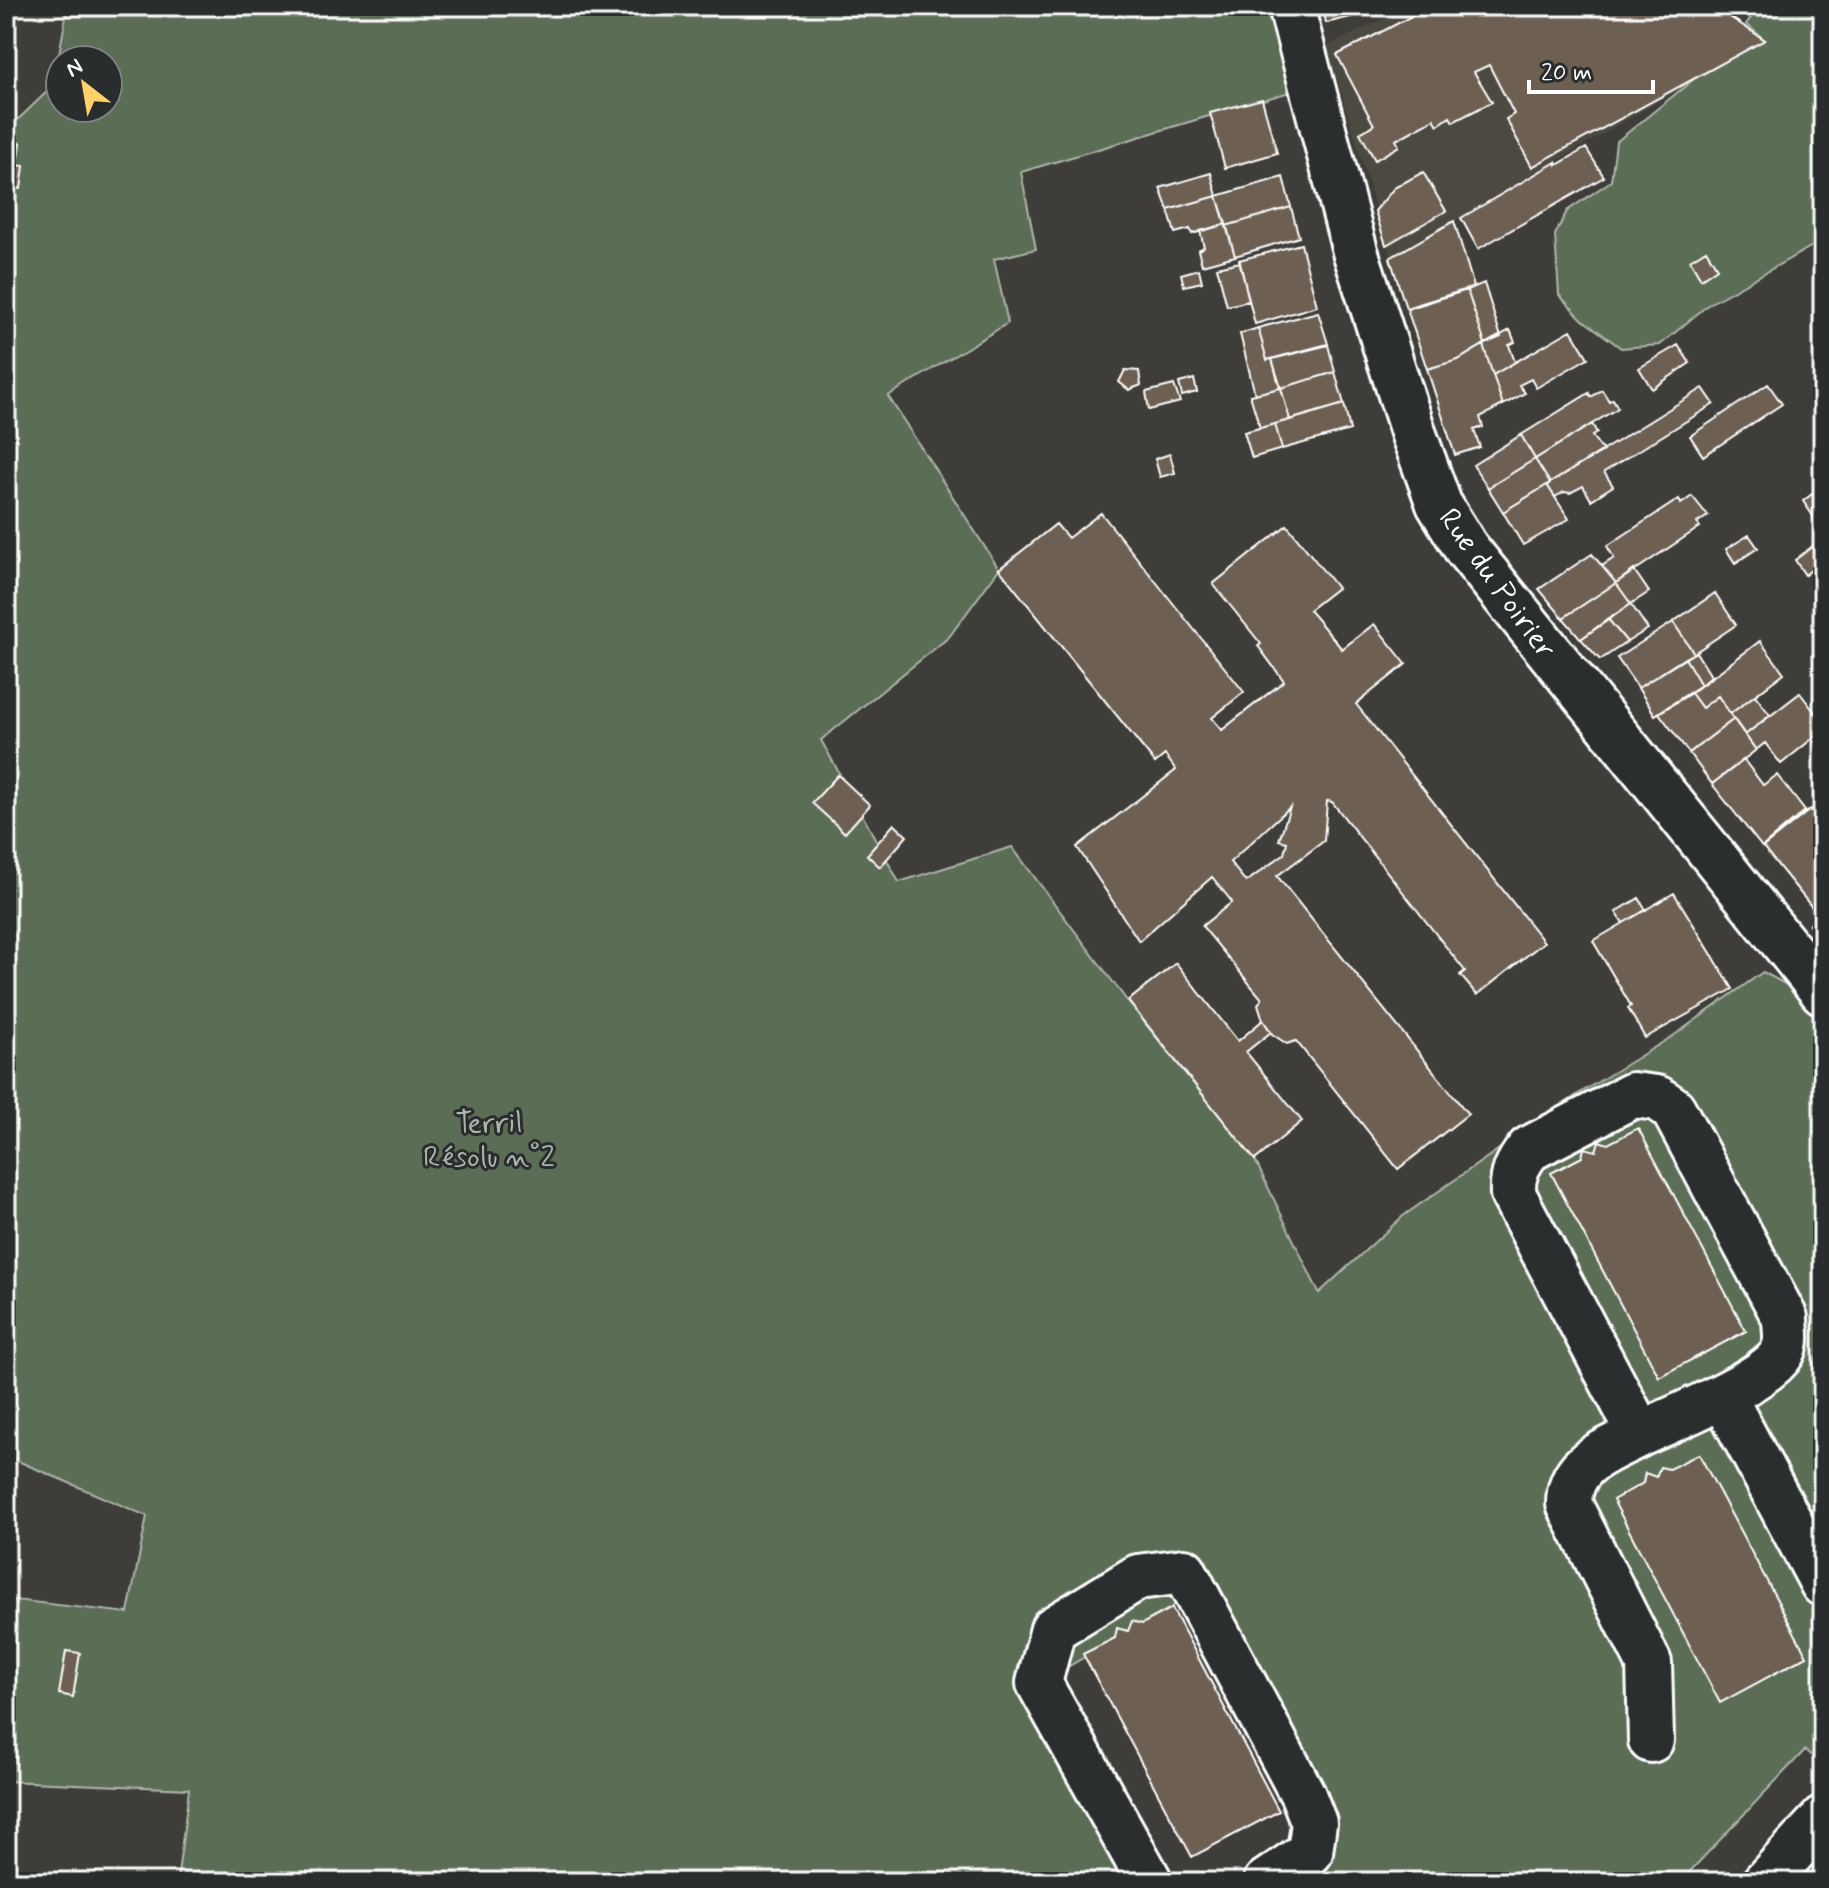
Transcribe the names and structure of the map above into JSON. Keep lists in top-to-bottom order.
{
  "streets": {
    "street": ["Rue du Poirier"]
  },
  "parks": ["Terril Résolu n°2"],
  "scale_bar": "20 m",
  "north": "top left"
}
